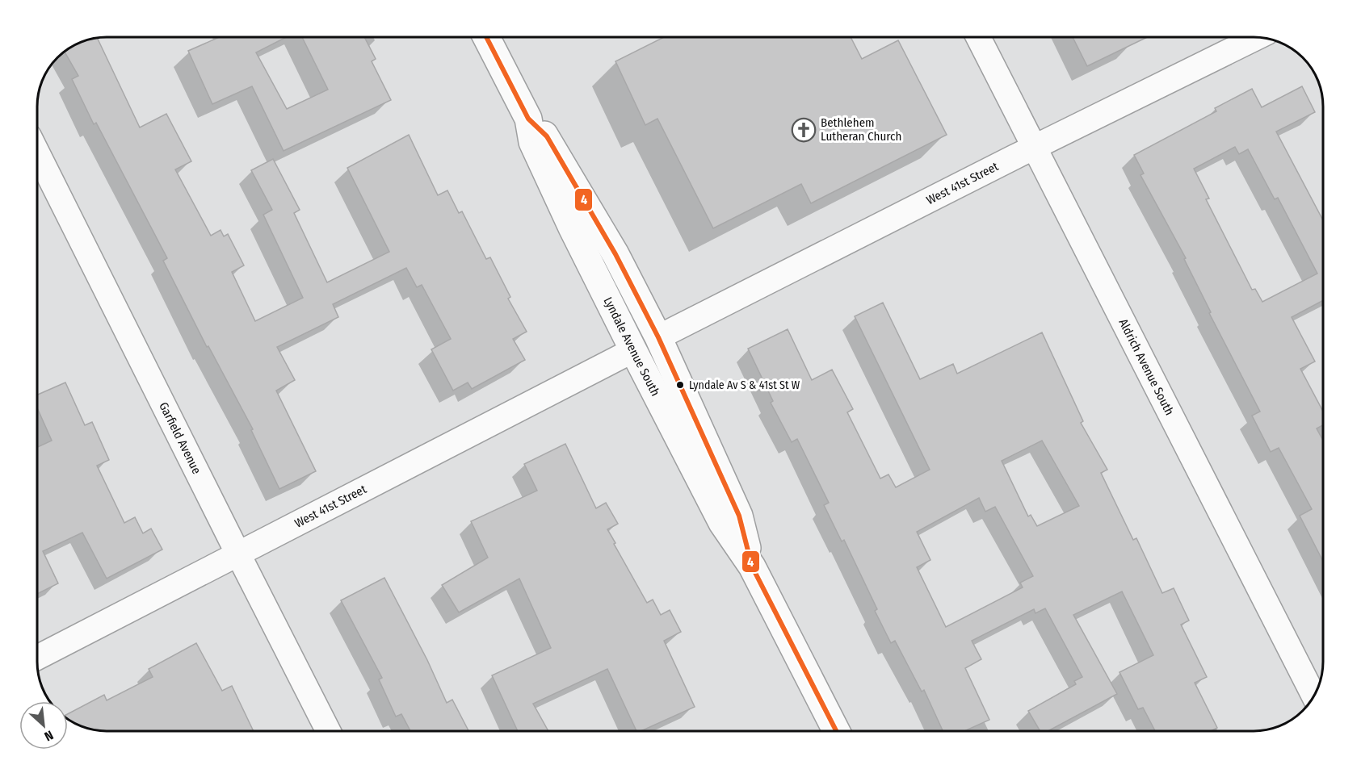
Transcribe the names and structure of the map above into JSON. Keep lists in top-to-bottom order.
{
  "streets": {
    "main road": ["Lyndale Avenue South"],
    "street": ["West 41st Street", "Aldrich Avenue South", "Garfield Avenue"]
  },
  "crossings": [
    ["West 41st Street", "Lyndale Avenue South"],
    ["West 41st Street", "Aldrich Avenue South"],
    ["West 41st Street", "Garfield Avenue"]
  ],
  "places": {
    "church": ["Bethlehem Lutheran Church"],
    "other": ["Lyndale Av S & 41st St W"]
  },
  "lines": ["transit line 4"],
  "north": "bottom right"
}
